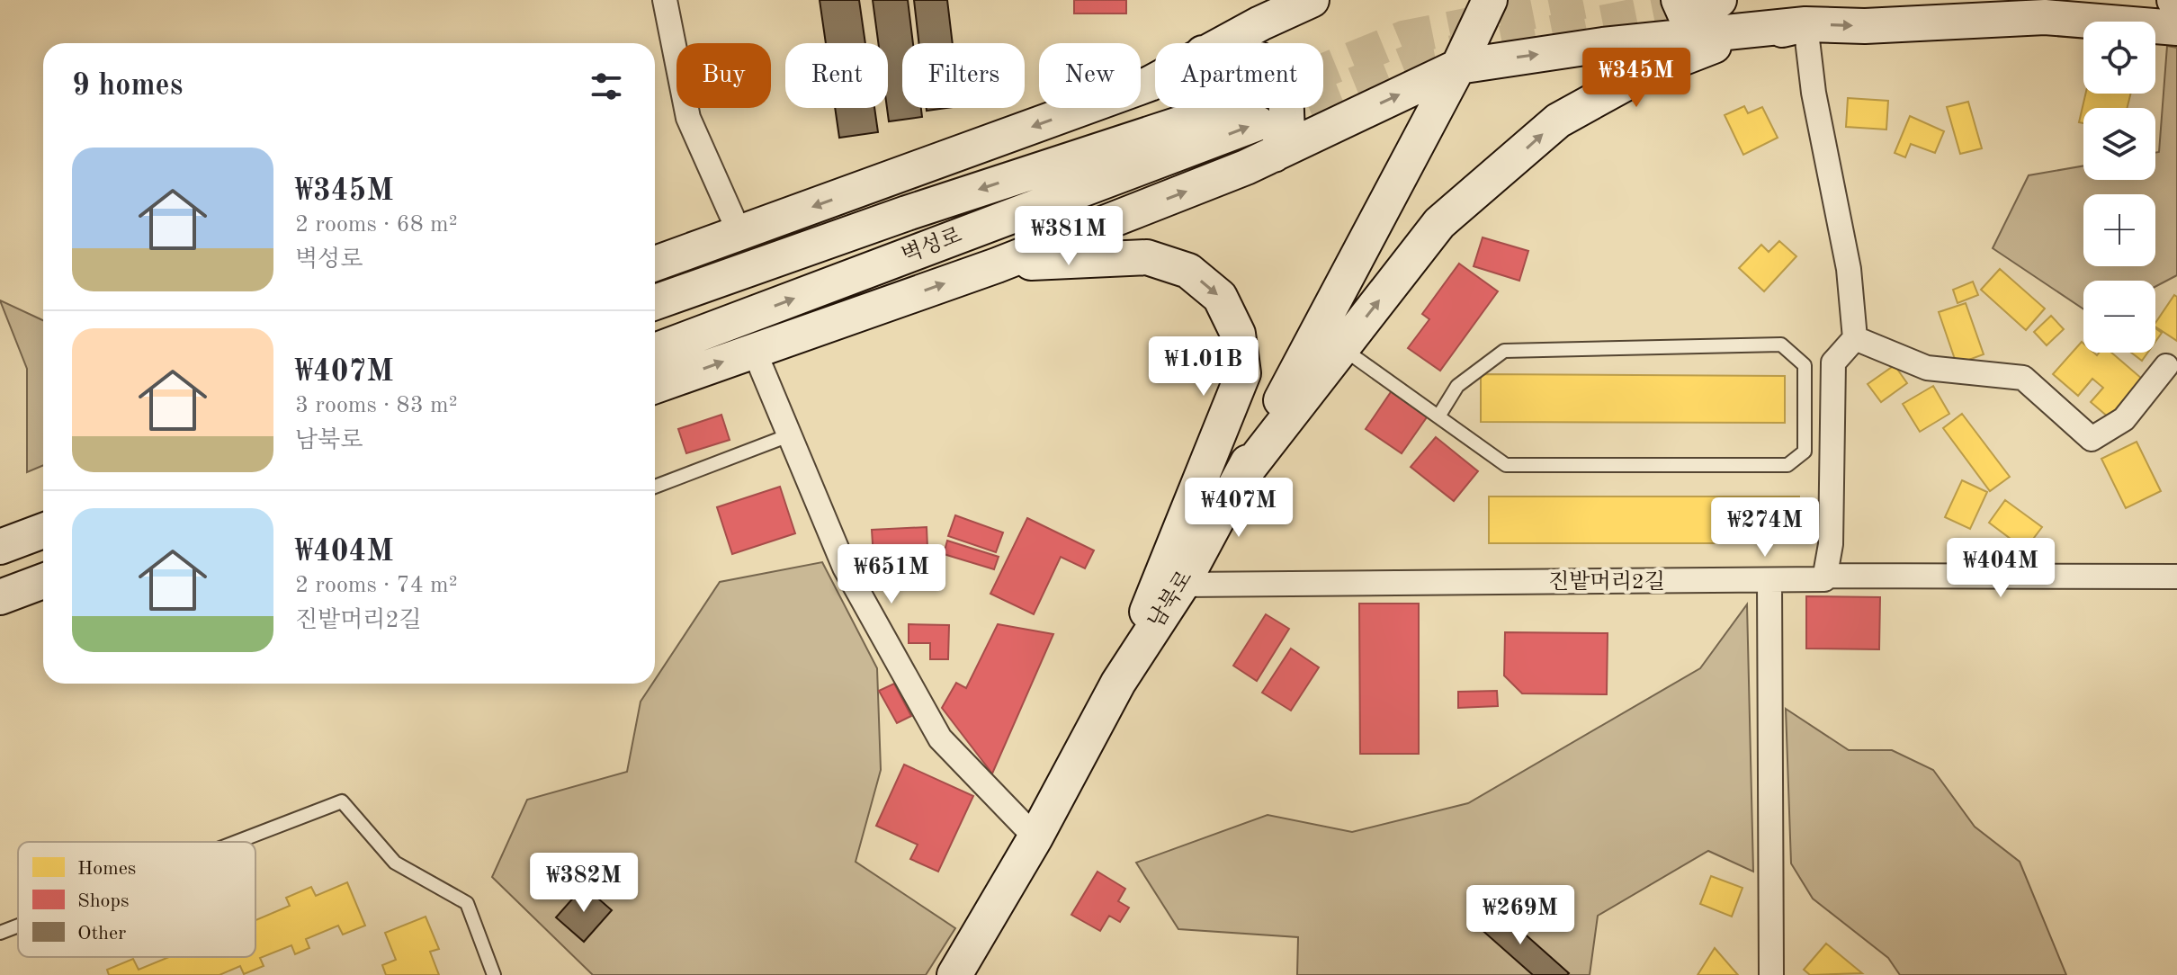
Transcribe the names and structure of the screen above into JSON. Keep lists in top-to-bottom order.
{
  "streets": {
    "main road": ["벽성로", "남북로"],
    "street": ["진밭머리2길"]
  },
  "crossings": [
    ["진밭머리2길", "남북로"]
  ],
  "legend": ["Homes", "Shops", "Other"],
  "page": {
    "map_buttons": ["+", "−"],
    "chip": [
      "Buy",
      "Rent",
      "Filters",
      "New",
      "Apartment"
    ],
    "heading": "9 homes",
    "price": [
      "₩345M",
      "₩381M",
      "₩1.01B",
      "₩407M",
      "₩274M",
      "₩404M",
      "₩651M",
      "₩382M",
      "₩269M"
    ],
    "list": [
      {
        "name": "₩345M",
        "note": "2 rooms · 68 m² · 벽성로"
      },
      {
        "name": "₩407M",
        "note": "3 rooms · 83 m² · 남북로"
      },
      {
        "name": "₩404M",
        "note": "2 rooms · 74 m² · 진밭머리2길"
      }
    ]
  }
}
